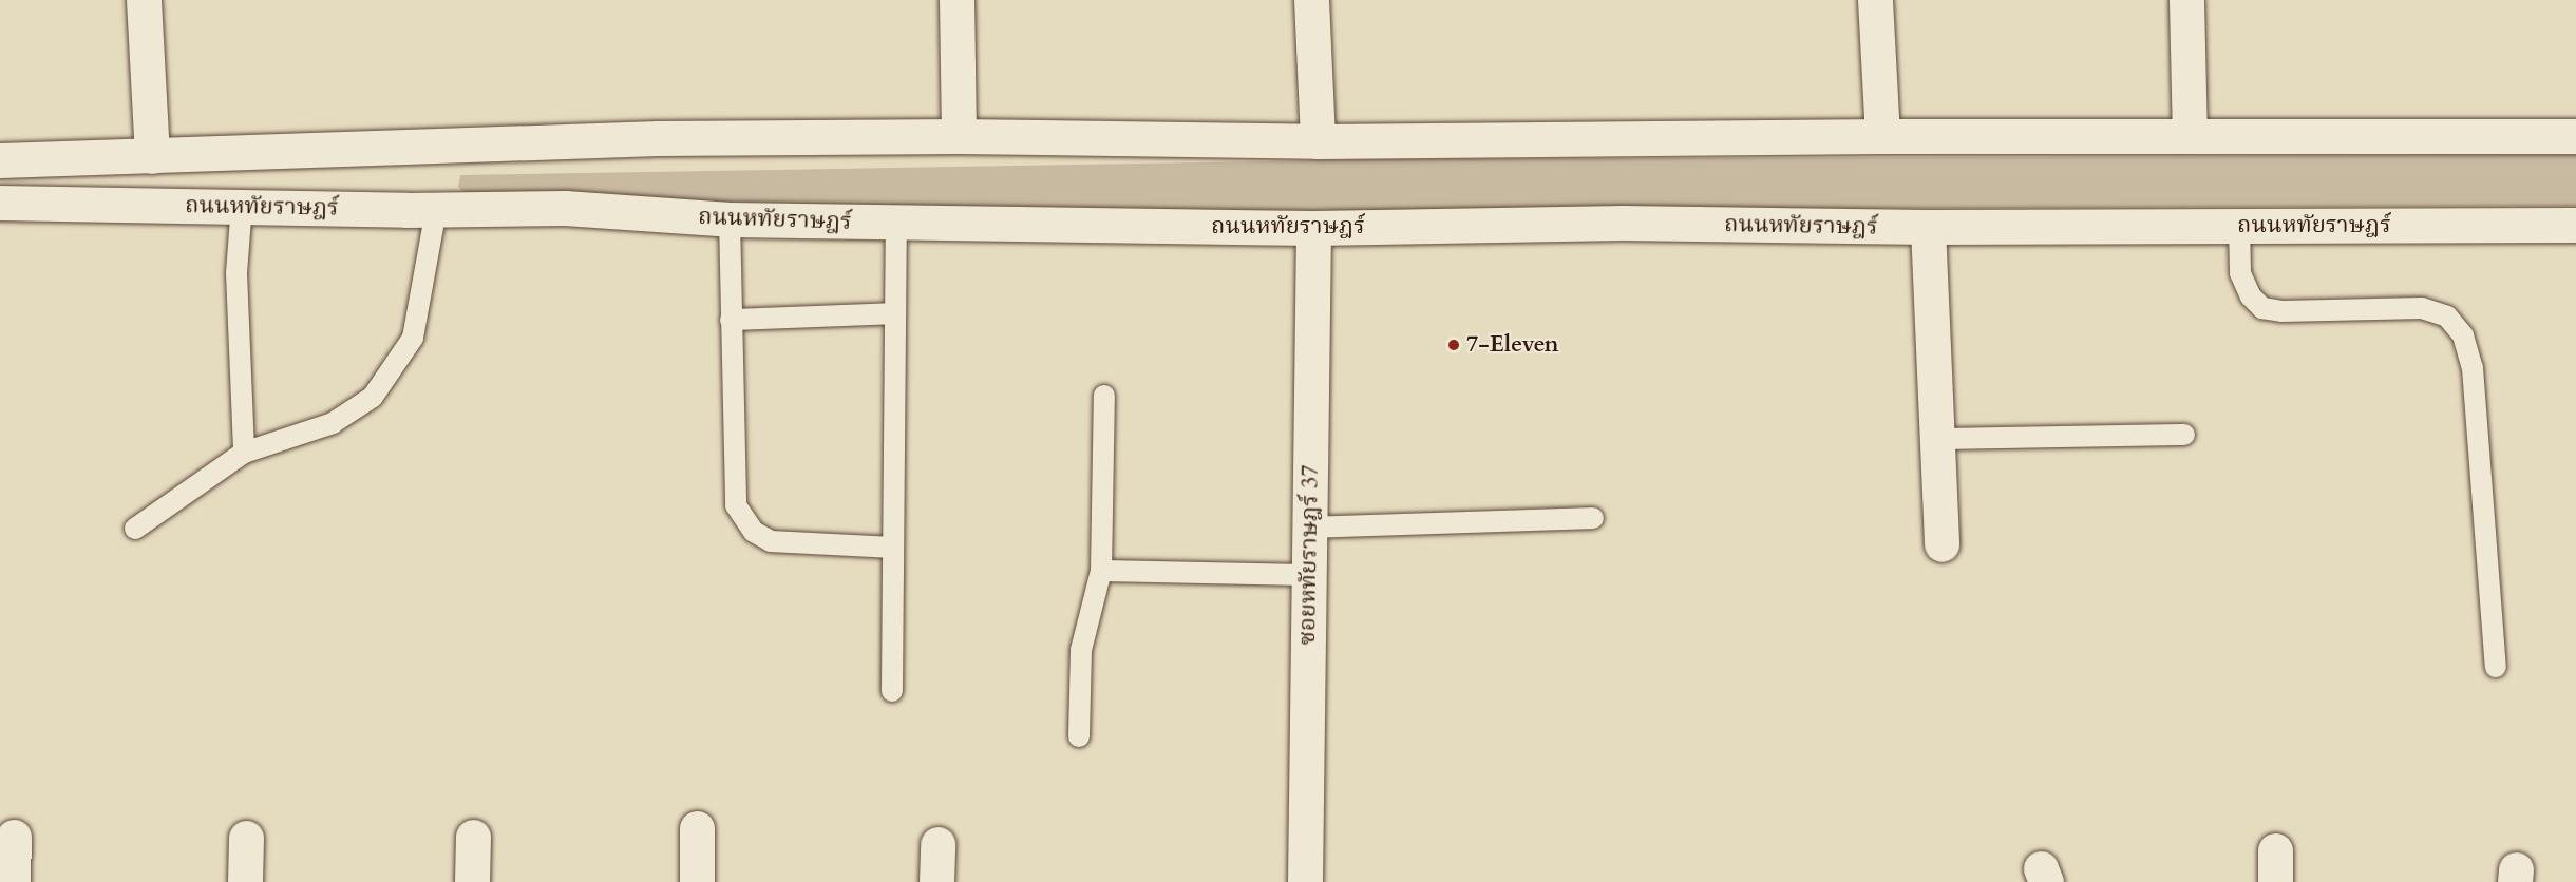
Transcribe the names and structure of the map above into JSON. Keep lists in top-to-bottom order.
{
  "streets": {
    "main road": ["ถนนหทัยราษฎร์", "ซอยหทัยราษฎร์ 37"]
  },
  "crossings": [
    ["ถนนหทัยราษฎร์", "ซอยหทัยราษฎร์ 37"]
  ],
  "places": ["7-Eleven"]
}
